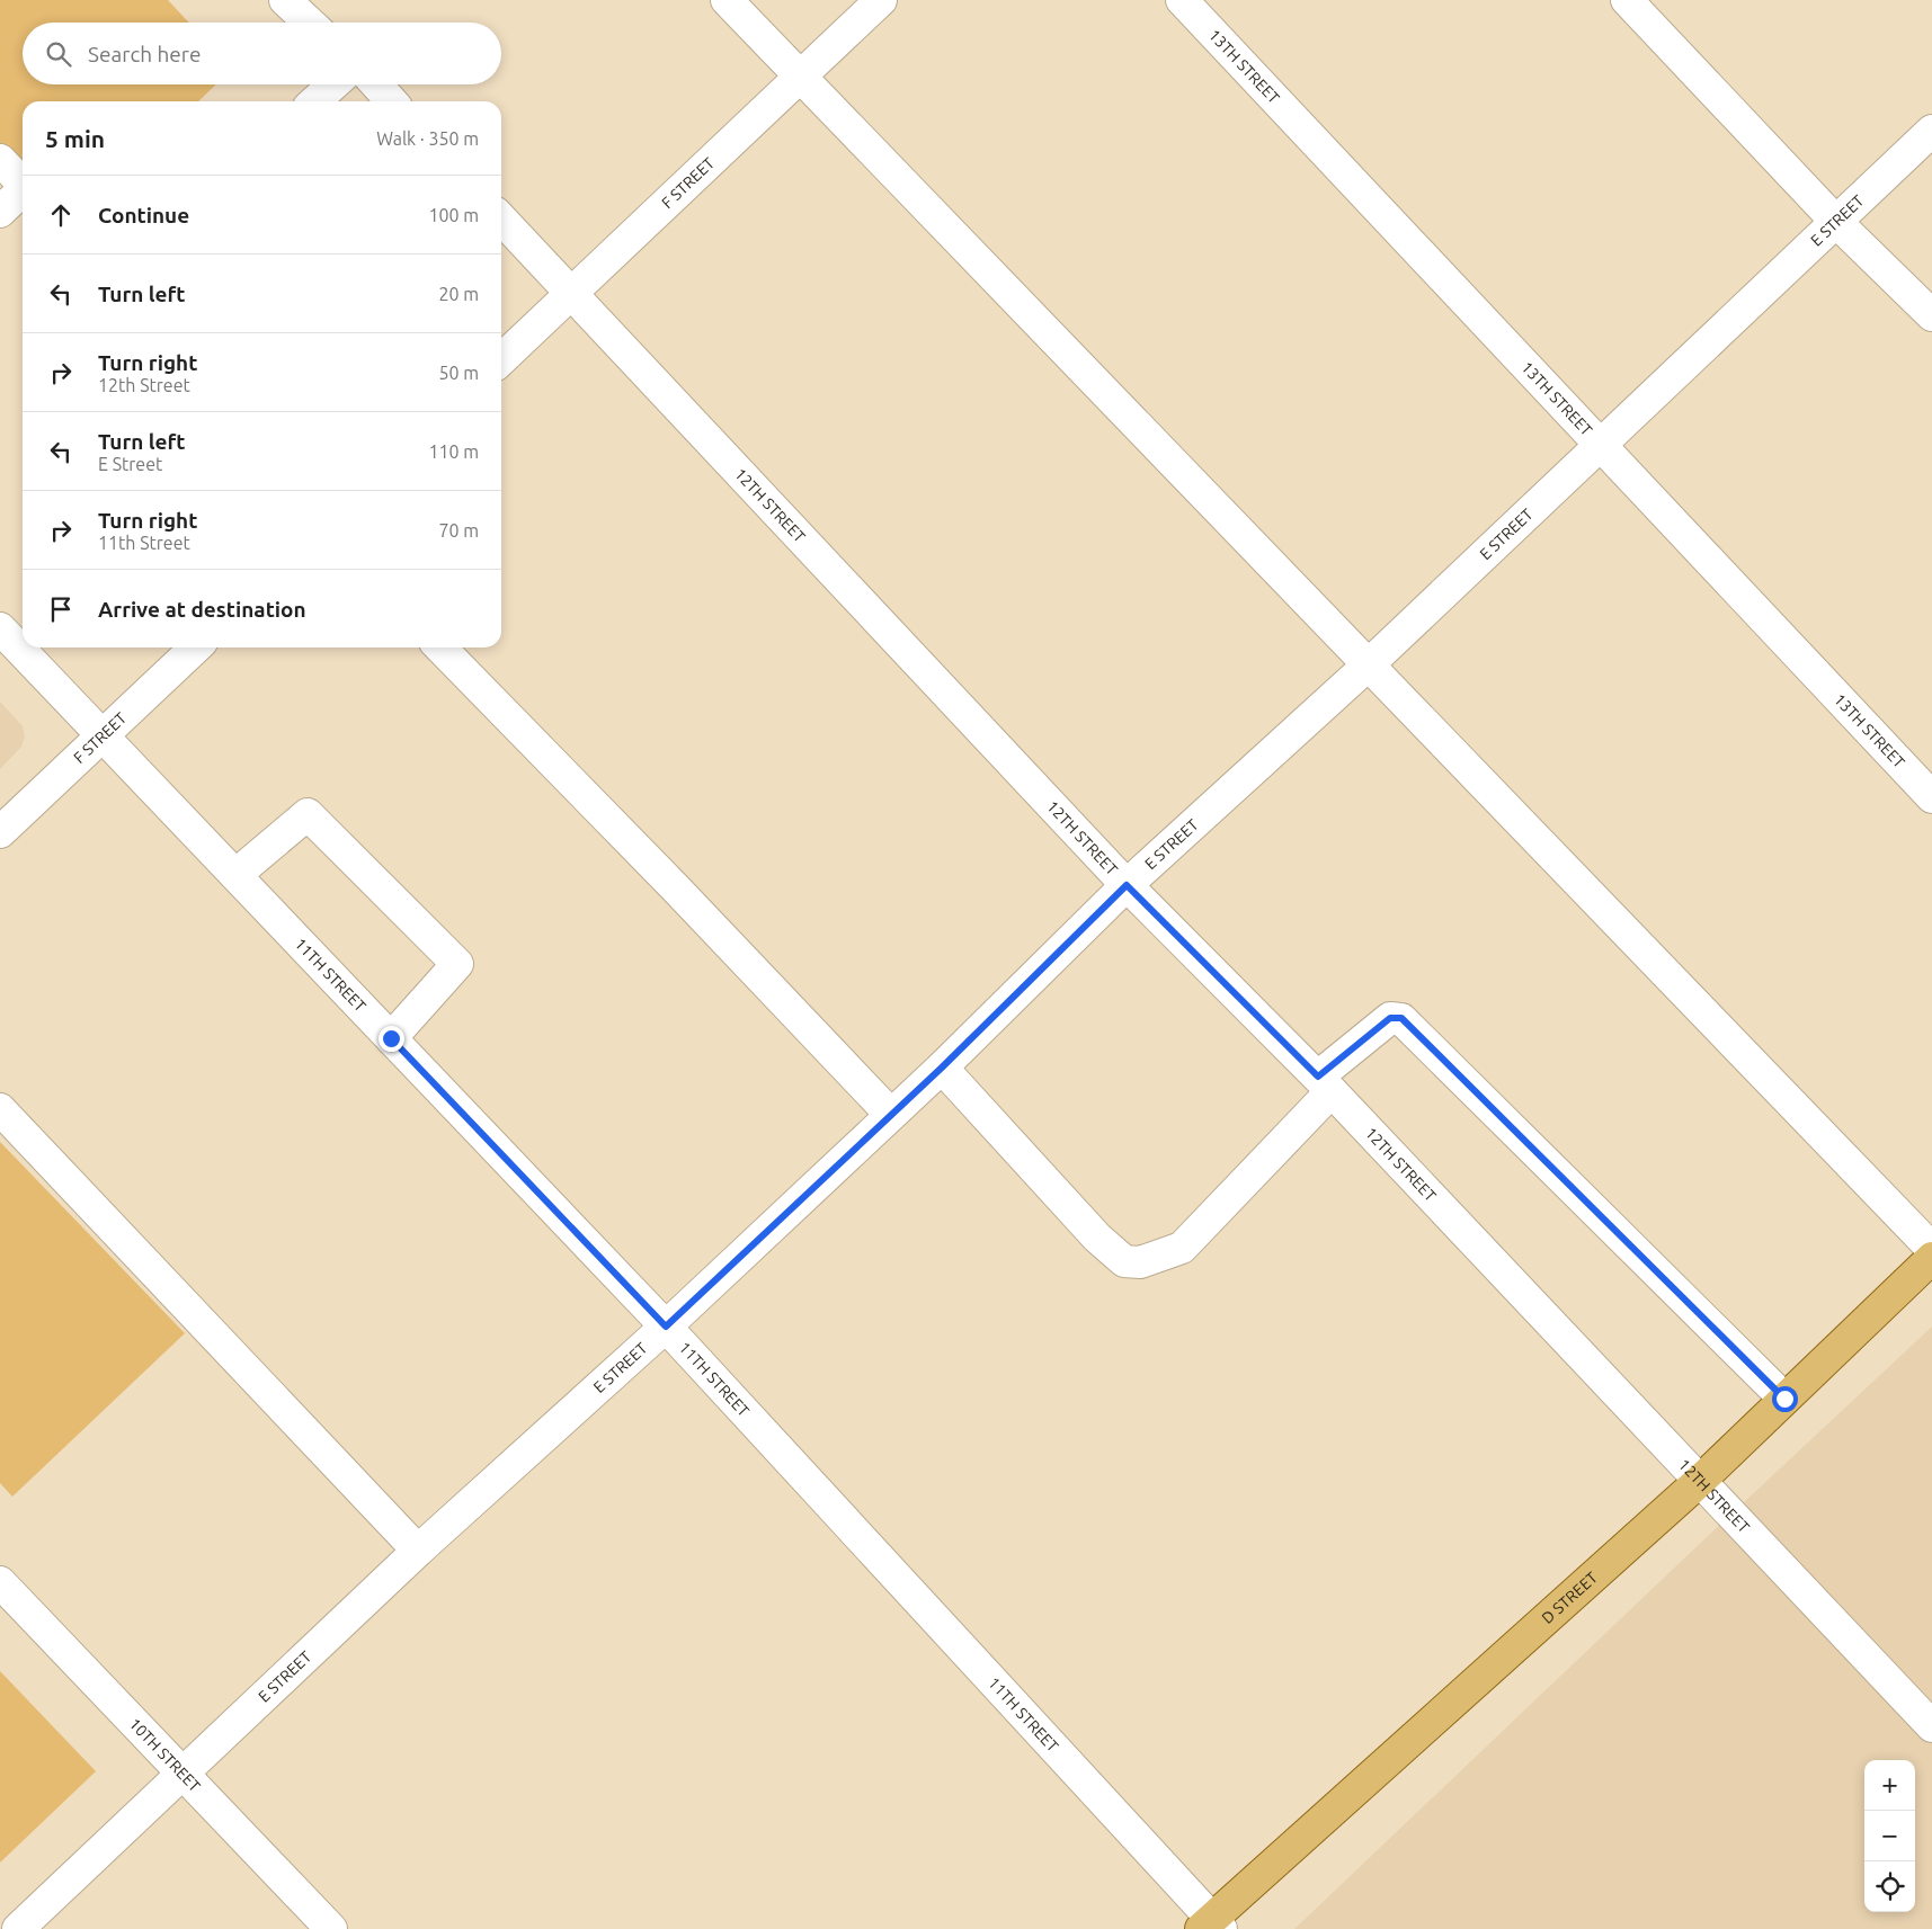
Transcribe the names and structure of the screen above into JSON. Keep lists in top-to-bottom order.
{
  "streets": {
    "main road": ["D STREET"],
    "street": [
      "13TH STREET",
      "F STREET",
      "E STREET",
      "12TH STREET",
      "11TH STREET",
      "10TH STREET"
    ]
  },
  "crossings": [
    ["13TH STREET", "E STREET"],
    ["F STREET", "12TH STREET"],
    ["F STREET", "11TH STREET"],
    ["E STREET", "12TH STREET"],
    ["E STREET", "11TH STREET"],
    ["E STREET", "10TH STREET"],
    ["12TH STREET", "D STREET"],
    ["11TH STREET", "D STREET"]
  ],
  "page": {
    "search": "Search here",
    "heading": ["5 min", "Walk · 350 m"],
    "list": [
      ["Continue", "100 m"],
      ["Turn left", "20 m"],
      ["Turn right", "12th Street", "50 m"],
      ["Turn left", "E Street", "110 m"],
      ["Turn right", "11th Street", "70 m"],
      "Arrive at destination"
    ],
    "map_buttons": ["+", "−"]
  }
}
